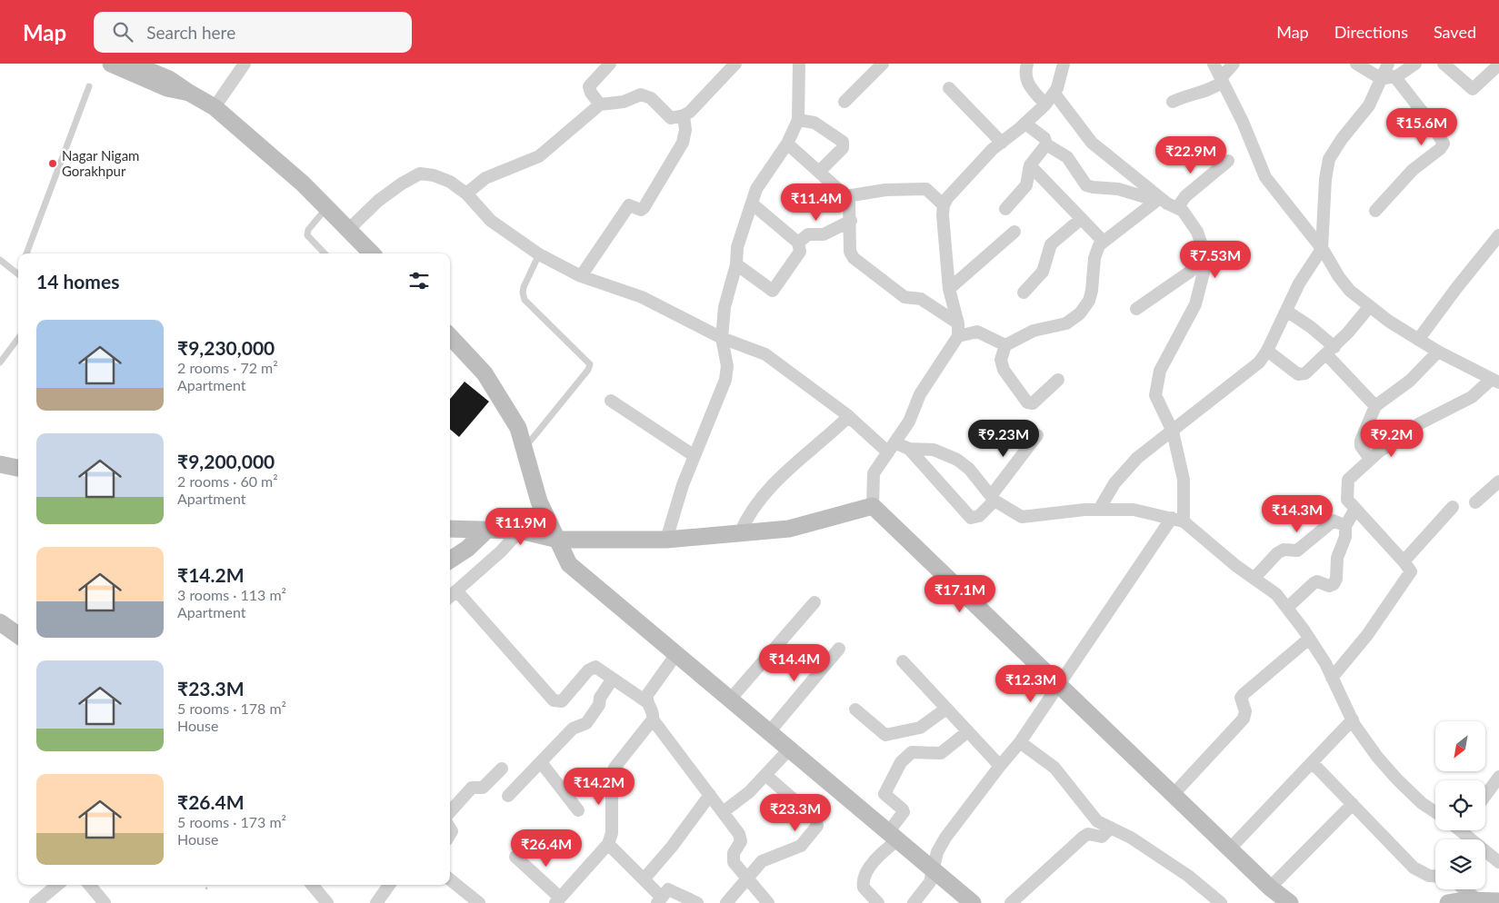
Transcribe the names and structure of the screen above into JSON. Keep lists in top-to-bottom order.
{
  "places": ["Nagar Nigam Gorakhpur"],
  "north": "bottom left",
  "page": {
    "header": "Map",
    "search": "Search here",
    "nav": ["Map", "Directions", "Saved"],
    "price": [
      "₹15.6M",
      "₹22.9M",
      "₹11.4M",
      "₹7.53M",
      "₹9.23M",
      "₹9.2M",
      "₹14.3M",
      "₹11.9M",
      "₹17.1M",
      "₹14.4M",
      "₹12.3M",
      "₹14.2M",
      "₹23.3M",
      "₹26.4M"
    ],
    "heading": "14 homes",
    "list": [
      {
        "name": "₹9,230,000",
        "note": "2 rooms · 72 m² · Apartment"
      },
      {
        "name": "₹9,200,000",
        "note": "2 rooms · 60 m² · Apartment"
      },
      {
        "name": "₹14.2M",
        "note": "3 rooms · 113 m² · Apartment"
      },
      {
        "name": "₹23.3M",
        "note": "5 rooms · 178 m² · House"
      },
      {
        "name": "₹26.4M",
        "note": "5 rooms · 173 m² · House"
      }
    ]
  }
}
